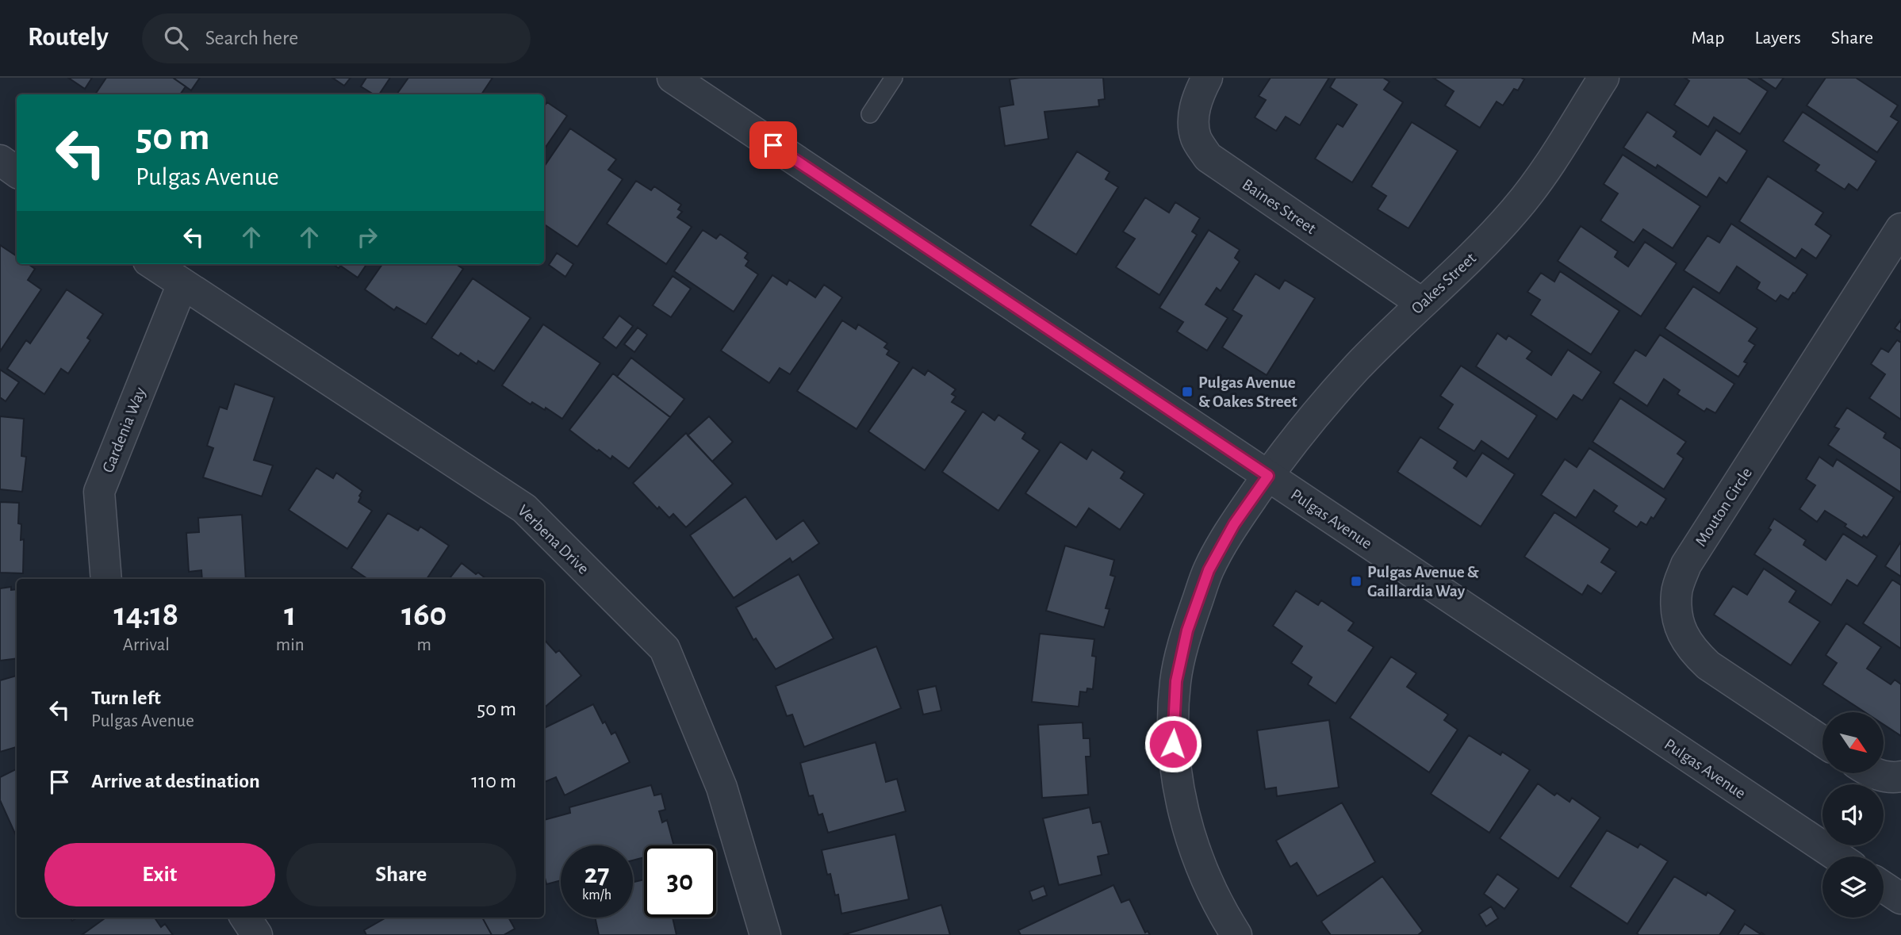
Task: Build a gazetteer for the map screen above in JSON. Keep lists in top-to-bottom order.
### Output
{
  "streets": {
    "street": [
      "Baines Street",
      "Oakes Street",
      "Gardenia Way",
      "Mouton Circle",
      "Pulgas Avenue",
      "Verbena Drive"
    ]
  },
  "crossings": [
    ["Baines Street", "Oakes Street"],
    ["Oakes Street", "Pulgas Avenue"],
    ["Gardenia Way", "Verbena Drive"]
  ],
  "places": {
    "transit": ["Pulgas Avenue & Oakes Street", "Pulgas Avenue & Gaillardia Way"]
  },
  "north": "bottom right",
  "page": {
    "header": "Routely",
    "search": "Search here",
    "nav": ["Map", "Layers", "Share"],
    "turn": ["50 m", "Pulgas Avenue"],
    "eta": [
      "14:18",
      "Arrival",
      "1",
      "min",
      "160",
      "m"
    ],
    "list": [
      {
        "name": "Turn left",
        "note": "Pulgas Avenue",
        "value": "50 m"
      },
      {
        "name": "Arrive at destination",
        "value": "110 m"
      }
    ],
    "buttons": ["Exit", "Share"],
    "speed": "27 km/h",
    "limit": "30"
  }
}
